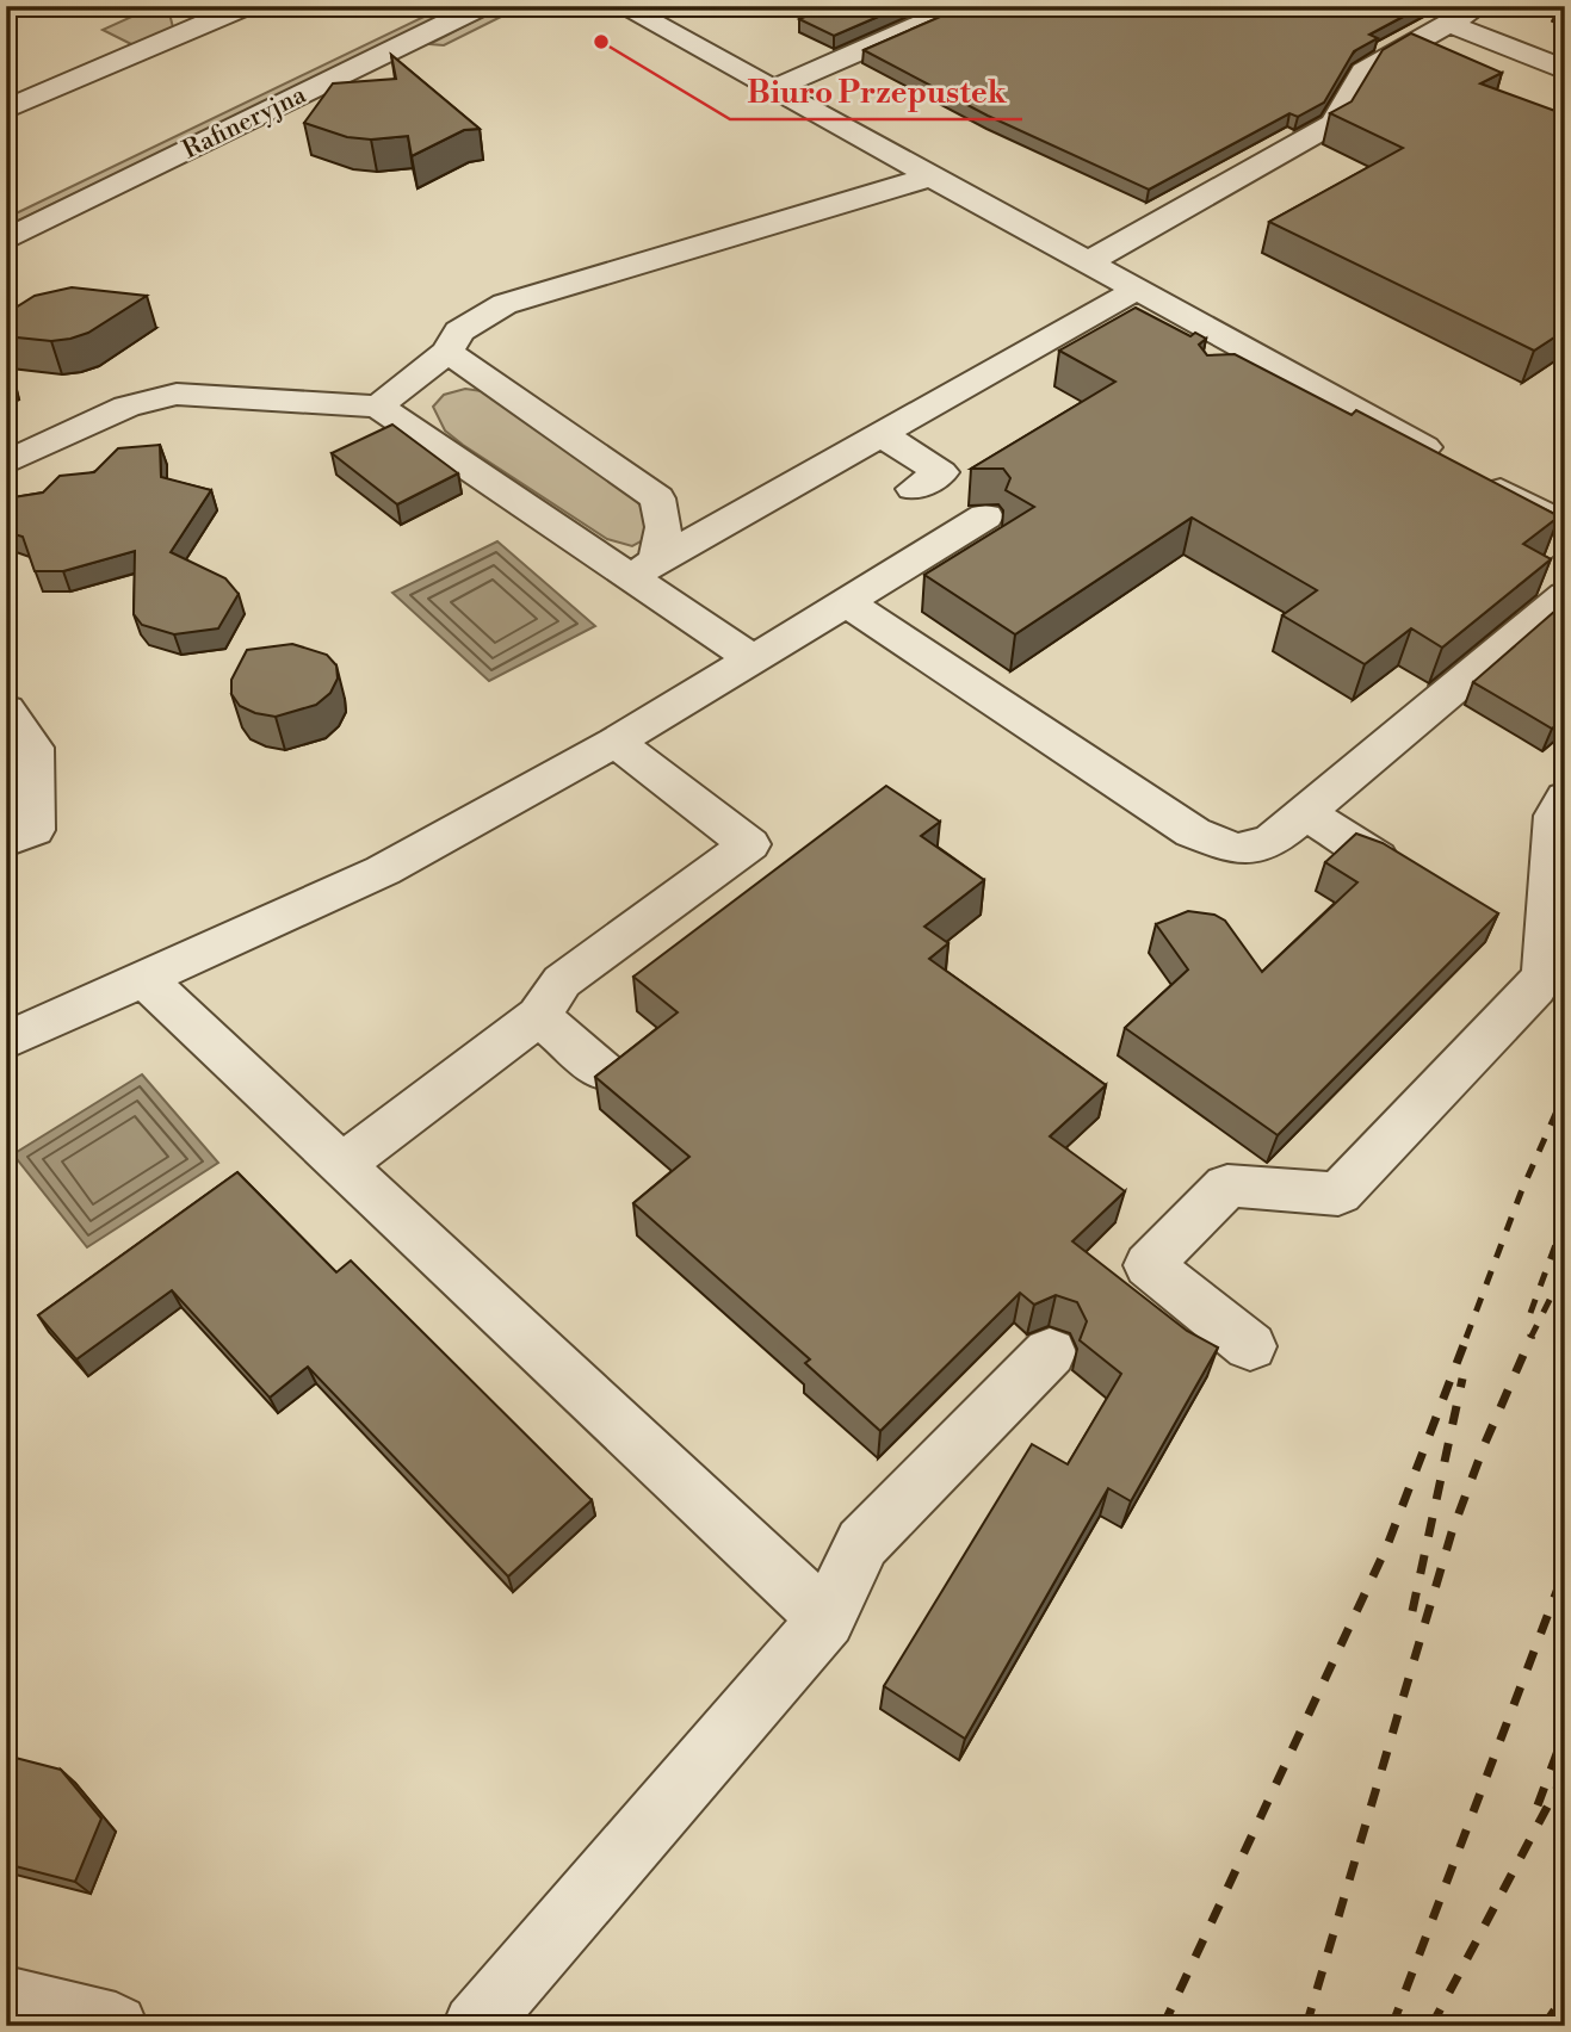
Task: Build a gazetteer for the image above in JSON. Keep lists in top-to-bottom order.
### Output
{
  "streets": {
    "street": ["Rafineryjna"]
  },
  "places": ["Biuro Przepustek"]
}
